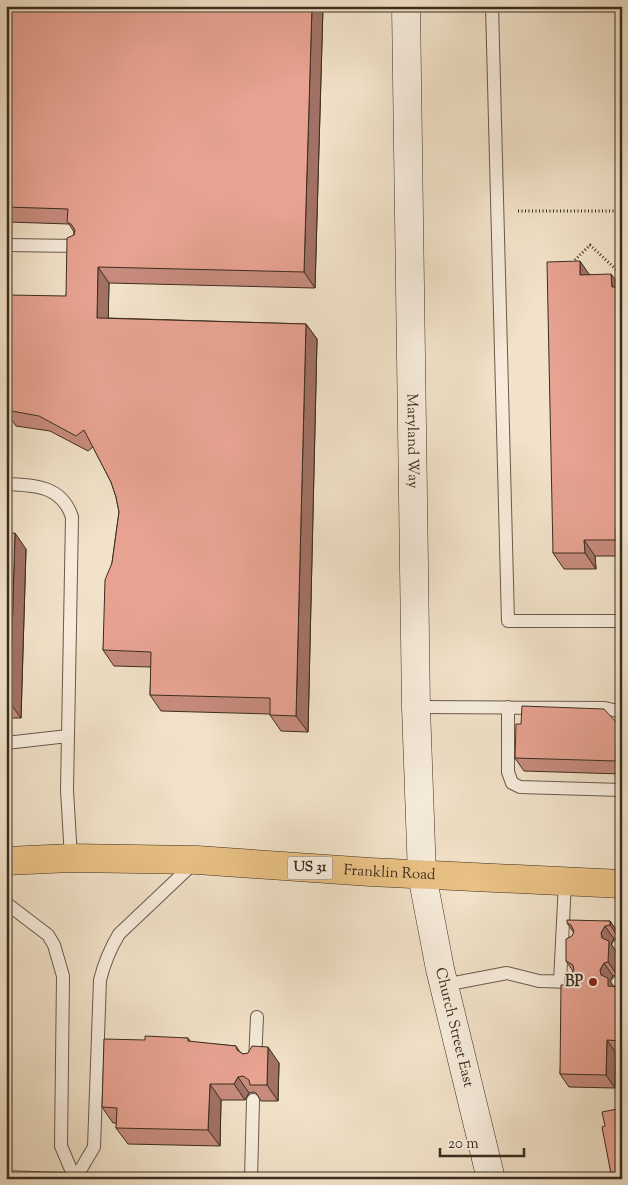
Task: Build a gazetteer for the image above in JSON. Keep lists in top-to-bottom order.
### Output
{
  "streets": {
    "main road": [
      "Maryland Way",
      "US 31",
      "Franklin Road",
      "Church Street East"
    ]
  },
  "crossings": [
    ["Maryland Way", "Franklin Road"],
    ["Maryland Way", "Church Street East"],
    ["Franklin Road", "Church Street East"]
  ],
  "places": ["BP"],
  "scale_bar": "20 m"
}
